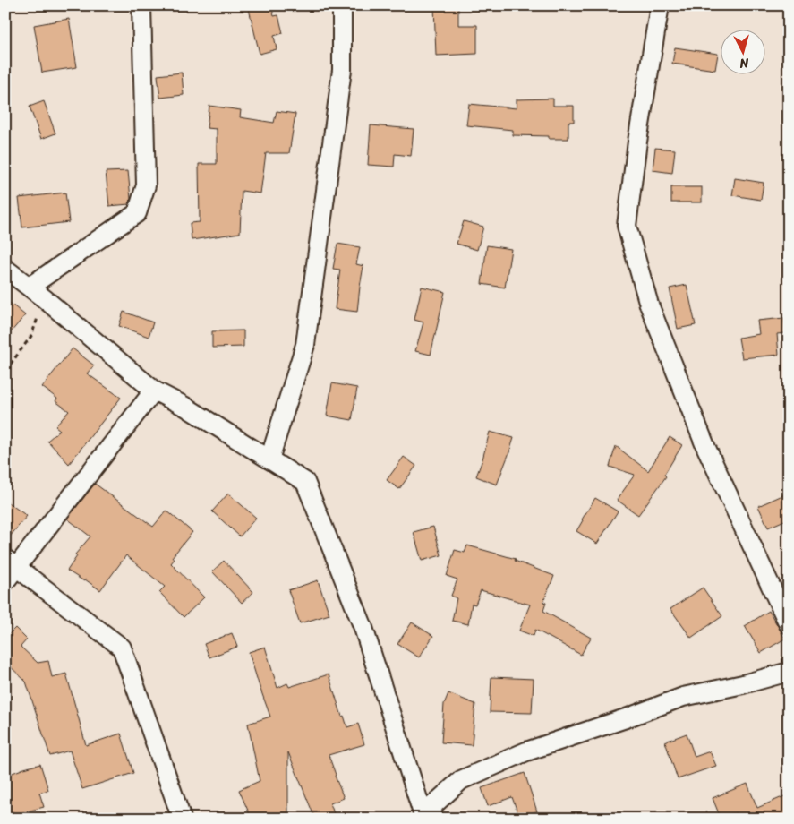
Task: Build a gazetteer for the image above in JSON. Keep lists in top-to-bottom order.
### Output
{
  "north": "bottom"
}
